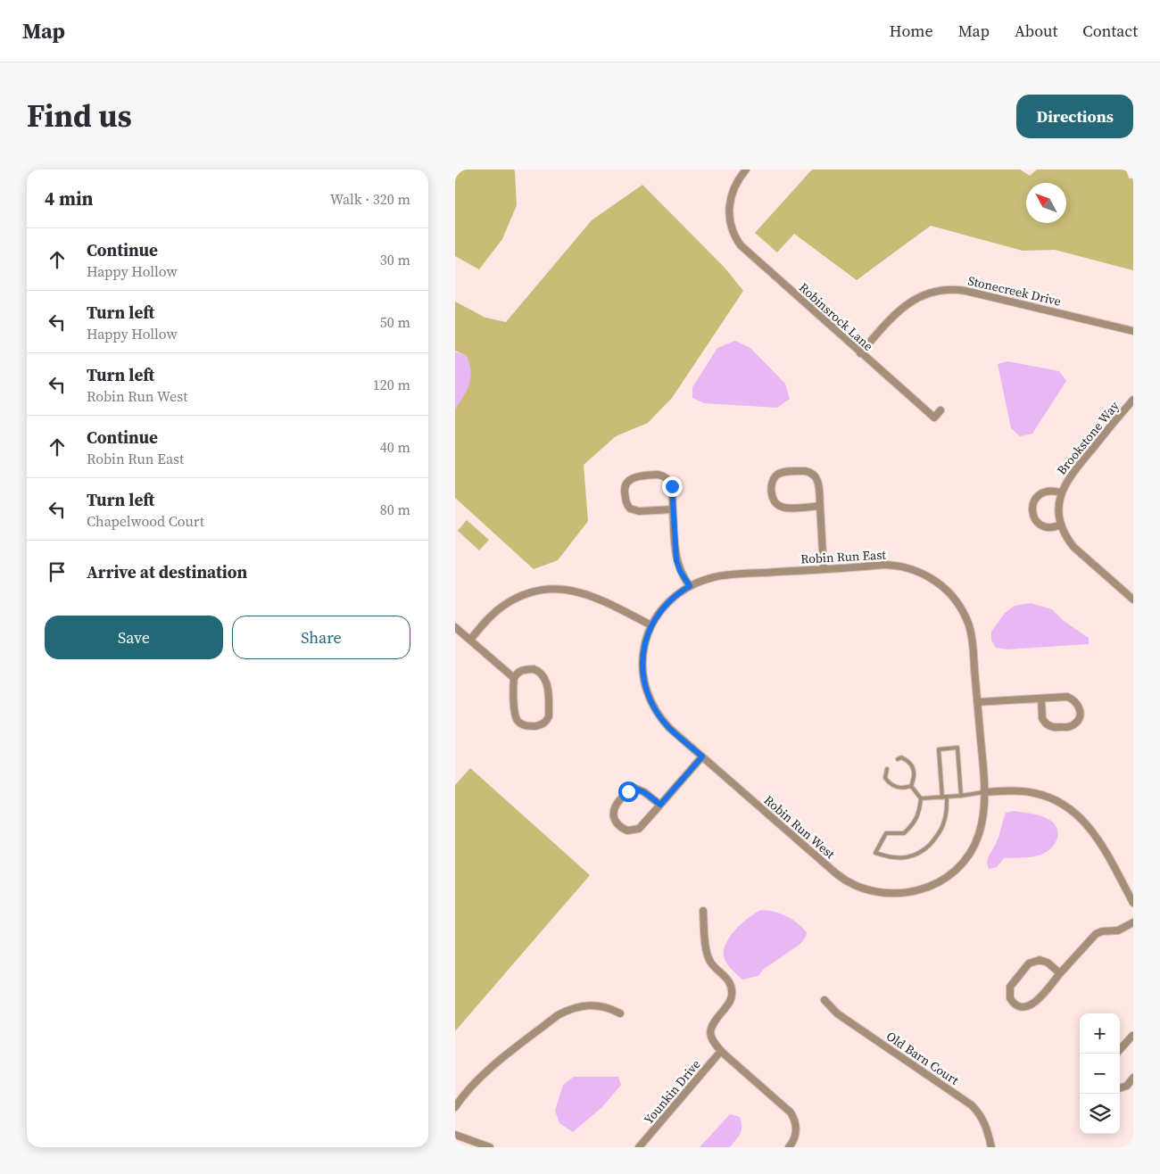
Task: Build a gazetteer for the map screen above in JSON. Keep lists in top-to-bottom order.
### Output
{
  "streets": {
    "street": [
      "Stonecreek Drive",
      "Robinsrock Lane",
      "Brookstone Way",
      "Robin Run East",
      "Robin Run West",
      "Old Barn Court",
      "Younkin Drive"
    ]
  },
  "crossings": [
    ["Stonecreek Drive", "Robinsrock Lane"],
    ["Robin Run East", "Robin Run West"]
  ],
  "north": "top left",
  "page": {
    "header": "Map",
    "nav": [
      "Home",
      "Map",
      "About",
      "Contact"
    ],
    "title": "Find us",
    "buttons": [
      "Directions",
      ["Save", "Share"]
    ],
    "heading": ["4 min", "Walk · 320 m"],
    "list": [
      ["Continue", "Happy Hollow", "30 m"],
      ["Turn left", "Happy Hollow", "50 m"],
      ["Turn left", "Robin Run West", "120 m"],
      ["Continue", "Robin Run East", "40 m"],
      ["Turn left", "Chapelwood Court", "80 m"],
      "Arrive at destination"
    ],
    "map_buttons": ["+", "−"]
  }
}
